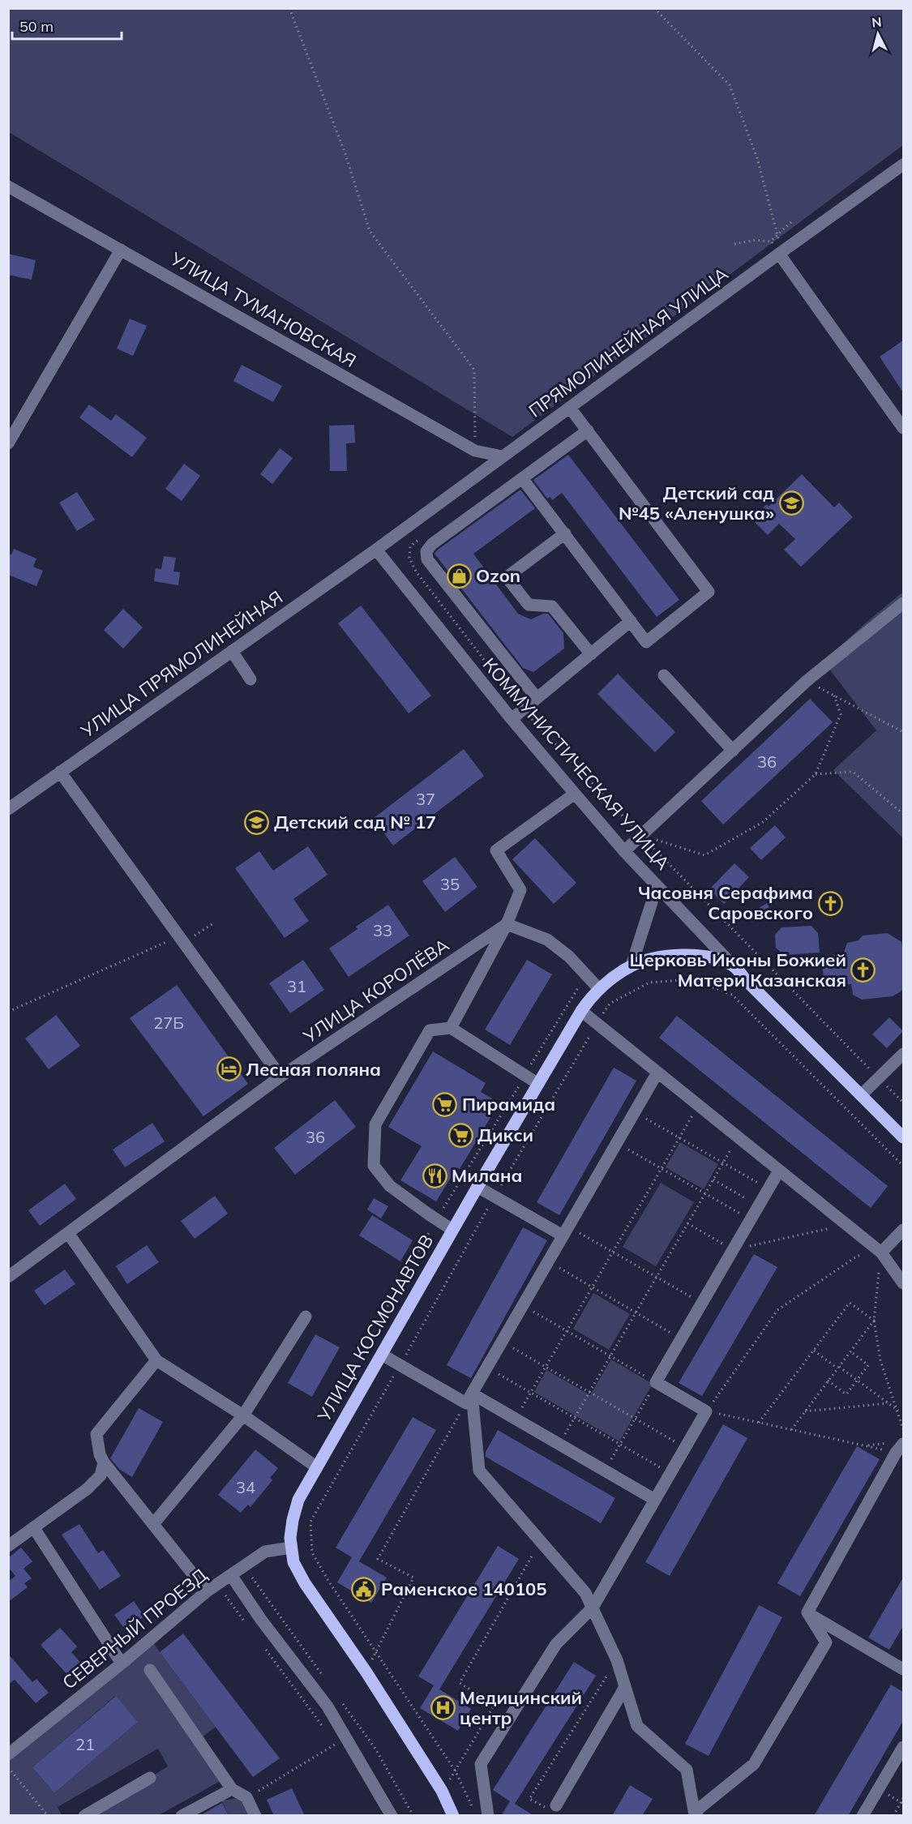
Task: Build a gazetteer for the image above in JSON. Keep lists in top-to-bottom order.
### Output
{
  "streets": {
    "main road": ["КОММУНИСТИЧЕСКАЯ УЛИЦА", "УЛИЦА КОСМОНАВТОВ"],
    "street": [
      "УЛИЦА ТУМАНОВСКАЯ",
      "ПРЯМОЛИНЕЙНАЯ УЛИЦА",
      "УЛИЦА ПРЯМОЛИНЕЙНАЯ",
      "УЛИЦА КОРОЛЁВА",
      "СЕВЕРНЫЙ ПРОЕЗД"
    ]
  },
  "crossings": [
    ["УЛИЦА ТУМАНОВСКАЯ", "ПРЯМОЛИНЕЙНАЯ УЛИЦА"],
    ["ПРЯМОЛИНЕЙНАЯ УЛИЦА", "УЛИЦА ПРЯМОЛИНЕЙНАЯ"],
    ["ПРЯМОЛИНЕЙНАЯ УЛИЦА", "КОММУНИСТИЧЕСКАЯ УЛИЦА"],
    ["УЛИЦА ПРЯМОЛИНЕЙНАЯ", "КОММУНИСТИЧЕСКАЯ УЛИЦА"],
    ["КОММУНИСТИЧЕСКАЯ УЛИЦА", "УЛИЦА КОСМОНАВТОВ"],
    ["УЛИЦА КОСМОНАВТОВ", "СЕВЕРНЫЙ ПРОЕЗД"]
  ],
  "places": {
    "school or university": ["Детский сад №45 «Аленушка»", "Детский сад № 17"],
    "shop": ["Ozon"],
    "church": ["Часовня Серафима Саровского", "Церковь Иконы Божией Матери Казанская"],
    "hotel": ["Лесная поляна"],
    "supermarket": ["Пирамида", "Дикси"],
    "restaurant": ["Милана"],
    "public building": ["Раменское 140105"],
    "hospital": ["Медицинский центр"]
  },
  "house_numbers": [
    "36",
    "37",
    "35",
    "33",
    "31",
    "27Б",
    "36",
    "34",
    "21"
  ],
  "scale_bar": "50 m",
  "north": "top"
}
